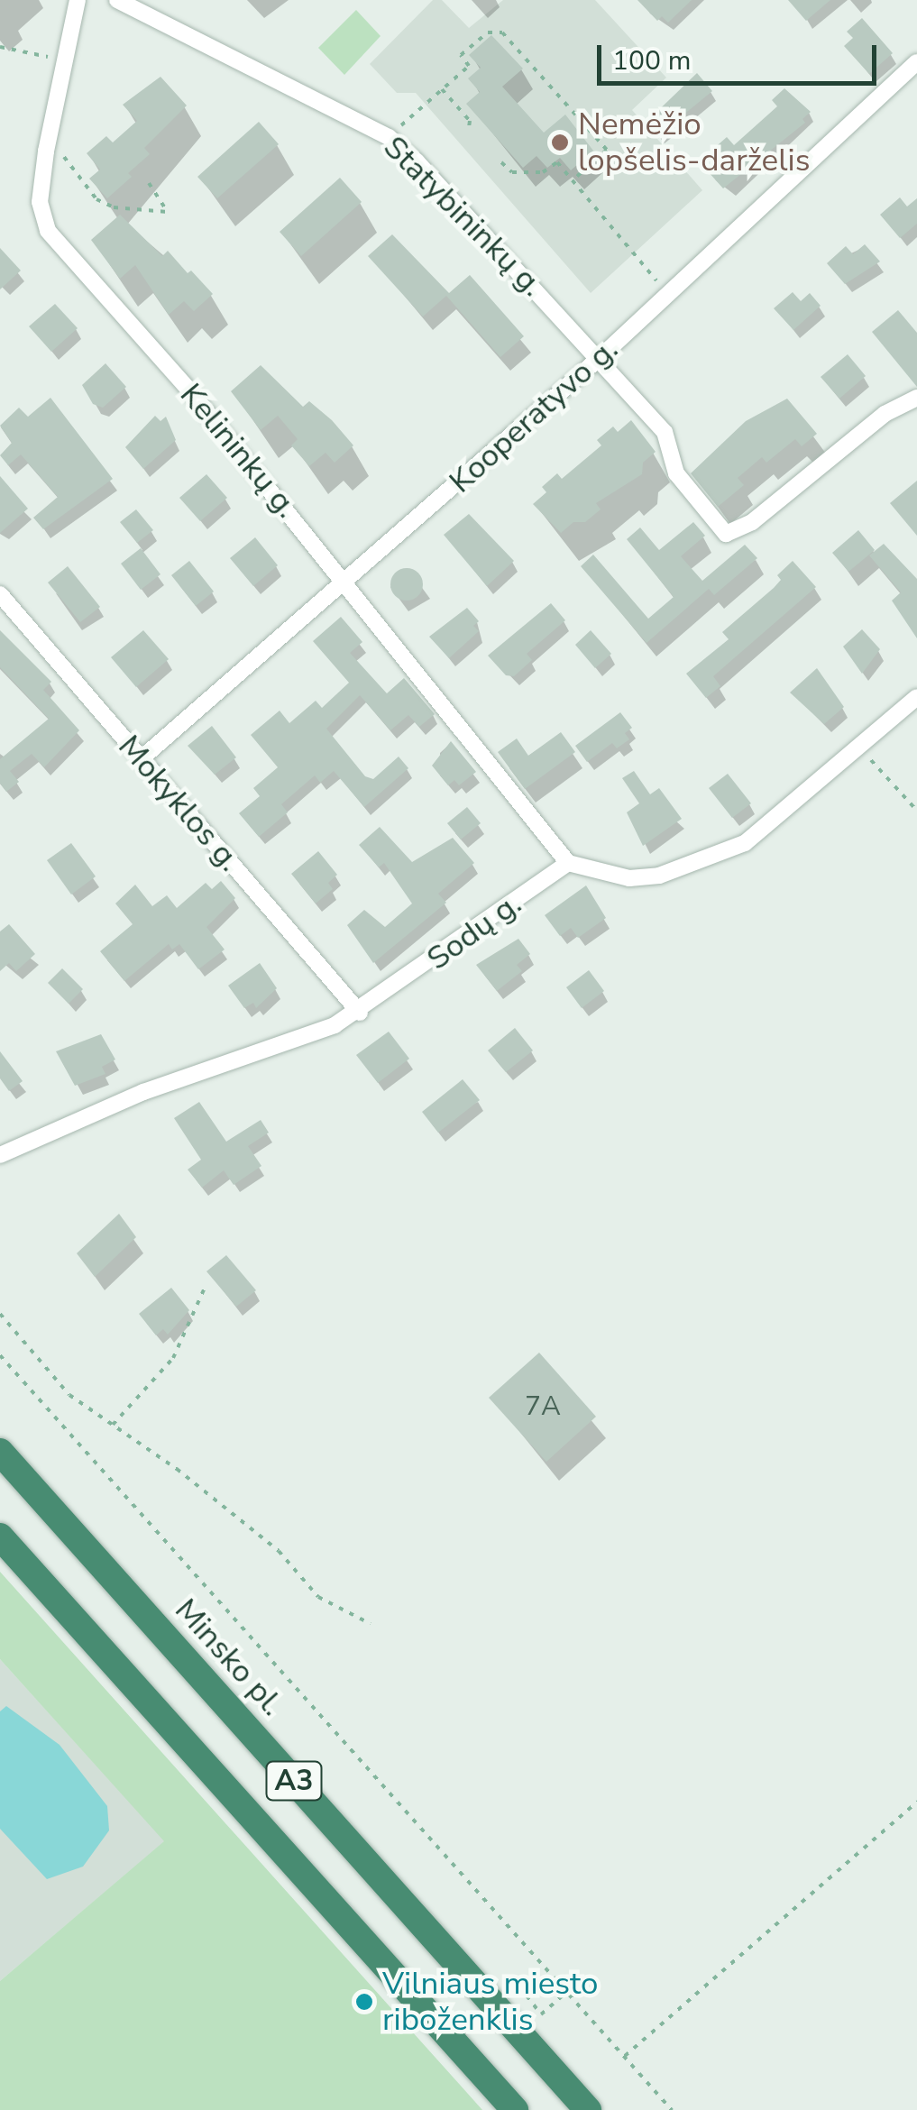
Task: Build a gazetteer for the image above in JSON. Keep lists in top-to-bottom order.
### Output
{
  "streets": {
    "highway": ["Minsko pl.", "A3"],
    "street": [
      "Statybininkų g.",
      "Kooperatyvo g.",
      "Kelininkų g.",
      "Mokyklos g.",
      "Sodų g."
    ]
  },
  "crossings": [
    ["Statybininkų g.", "Kooperatyvo g."],
    ["Kooperatyvo g.", "Kelininkų g."],
    ["Kooperatyvo g.", "Mokyklos g."],
    ["Kelininkų g.", "Sodų g."],
    ["Mokyklos g.", "Sodų g."]
  ],
  "places": ["Nemėžio lopšelis-darželis", "Vilniaus miesto riboženklis"],
  "house_numbers": ["7A"],
  "scale_bar": "100 m"
}
